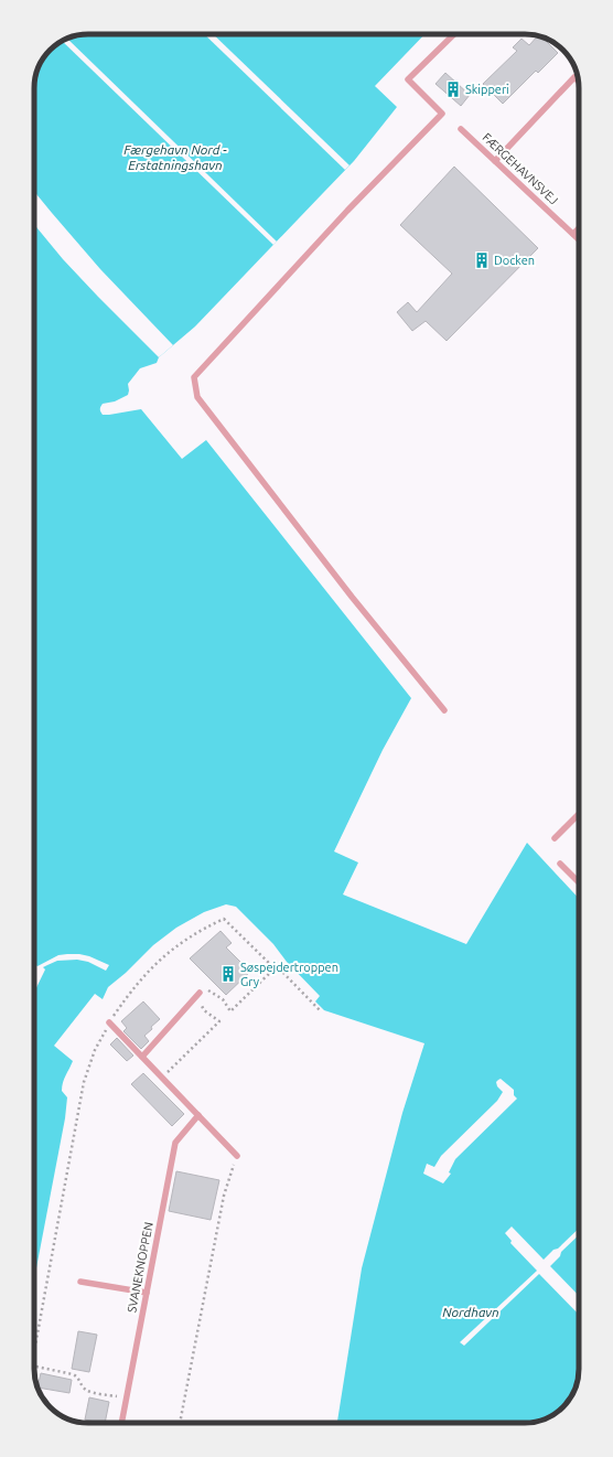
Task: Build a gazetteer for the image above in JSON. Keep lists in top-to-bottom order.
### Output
{
  "streets": {
    "lane": ["FÆRGEHAVNSVEJ", "SVANEKNOPPEN"]
  },
  "water": ["Færgehavn Nord - Erstatningshavn", "Nordhavn"],
  "places": {
    "building": ["Skipperi", "Docken", "Søspejdertroppen Gry"]
  }
}
